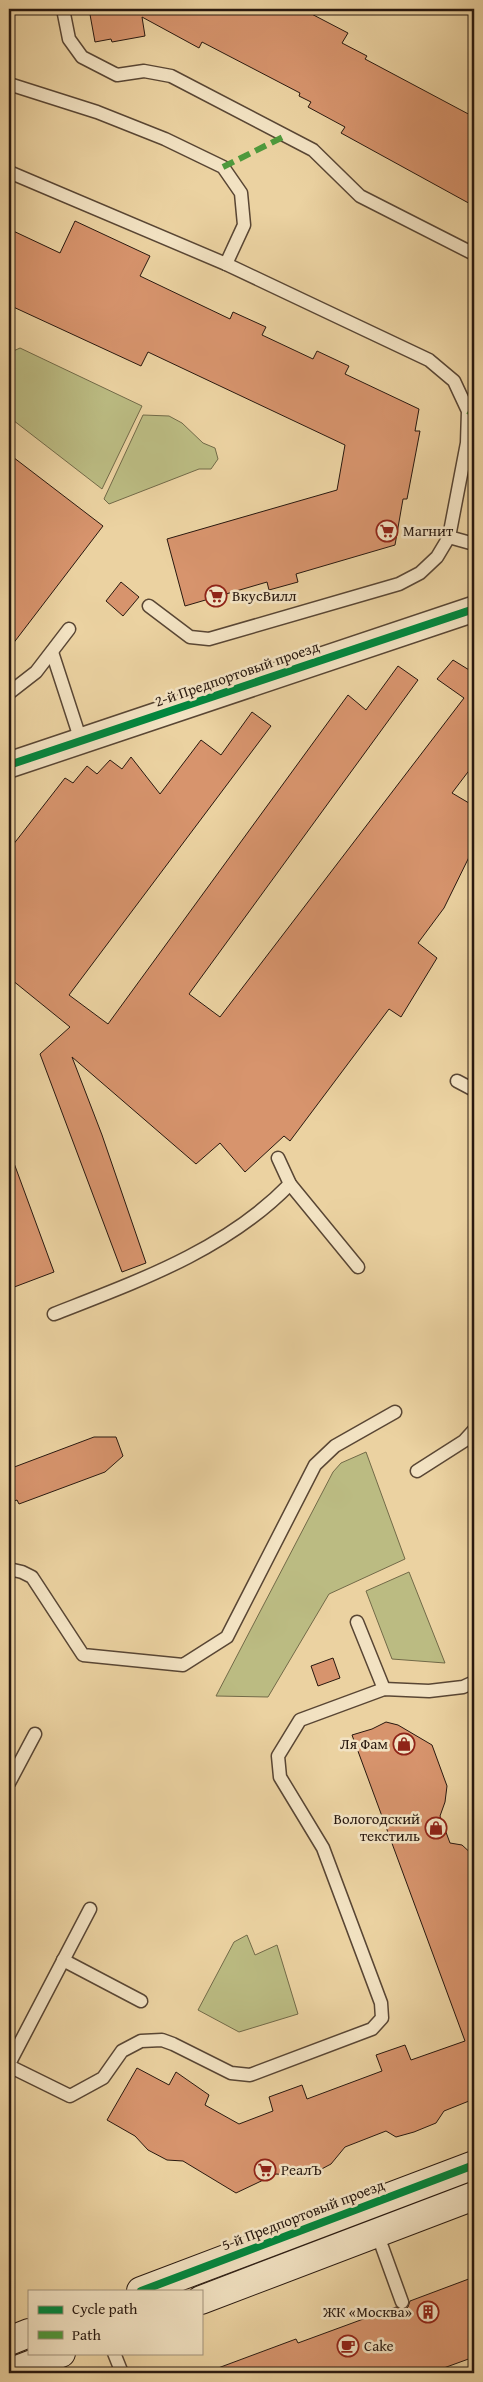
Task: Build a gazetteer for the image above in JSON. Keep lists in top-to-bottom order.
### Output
{
  "streets": {
    "street": ["2-й Предпортовый проезд", "5-й Предпортовый проезд"]
  },
  "places": {
    "supermarket": ["Магнит", "ВкусВилл", "РеалЪ"],
    "shop": ["Ля Фам", "Вологодский текстиль"],
    "building": ["ЖК «Москва»"],
    "cafe": ["Cake"]
  },
  "legend": ["Cycle path", "Path"]
}
